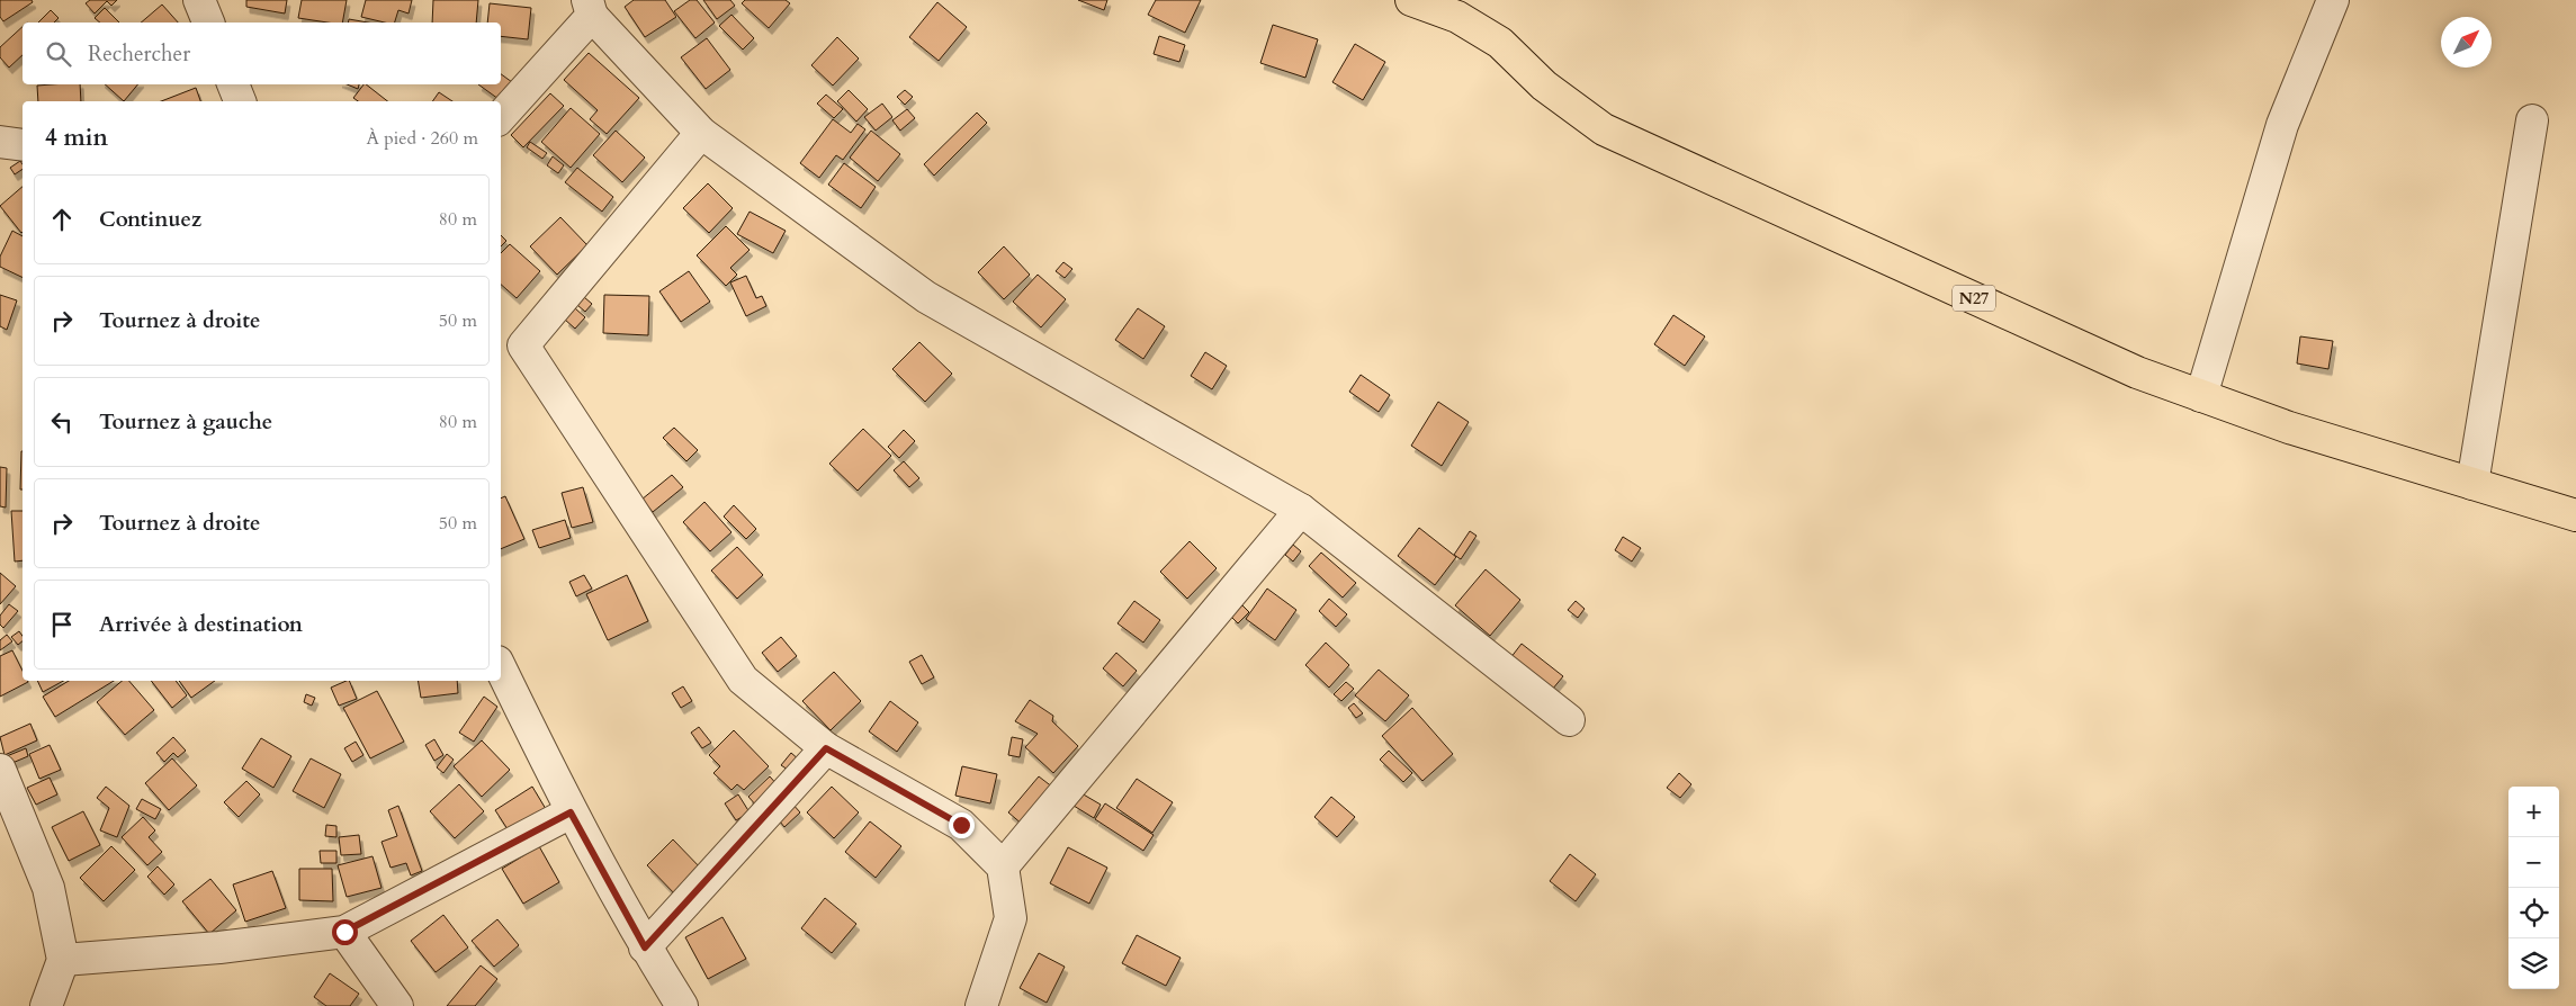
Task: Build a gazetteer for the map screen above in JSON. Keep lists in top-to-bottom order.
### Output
{
  "streets": {
    "main road": ["N27"]
  },
  "north": "top right",
  "page": {
    "search": "Rechercher",
    "heading": ["4 min", "À pied · 260 m"],
    "list": [
      ["Continuez", "80 m"],
      ["Tournez à droite", "50 m"],
      ["Tournez à gauche", "80 m"],
      ["Tournez à droite", "50 m"],
      "Arrivée à destination"
    ],
    "map_buttons": ["+", "−"]
  }
}
